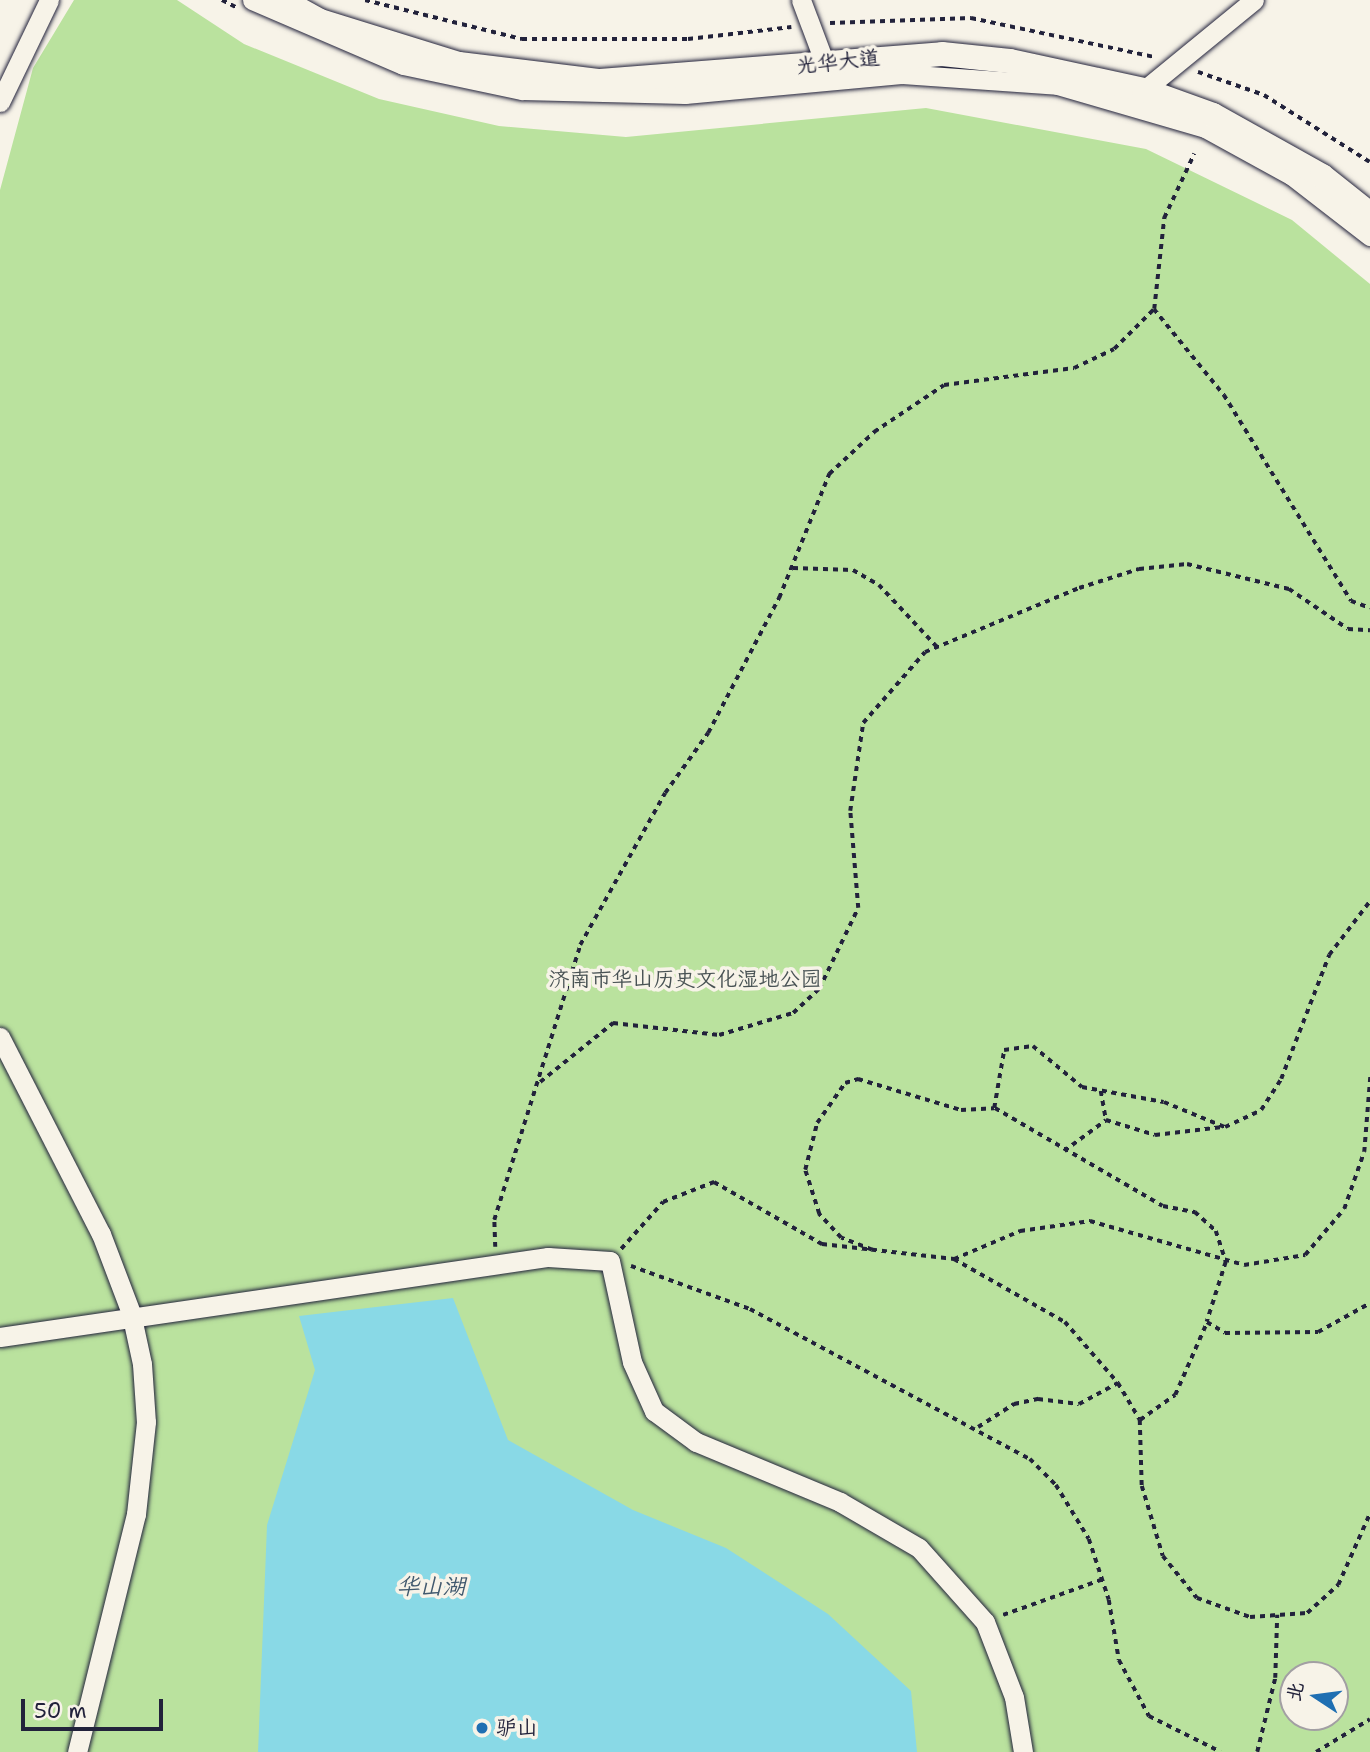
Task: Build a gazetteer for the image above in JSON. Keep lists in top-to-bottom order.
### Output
{
  "streets": {
    "main road": ["光华大道"]
  },
  "water": ["华山湖"],
  "parks": ["济南市华山历史文化湿地公园"],
  "places": ["驴山"],
  "scale_bar": "50 m",
  "north": "left"
}
